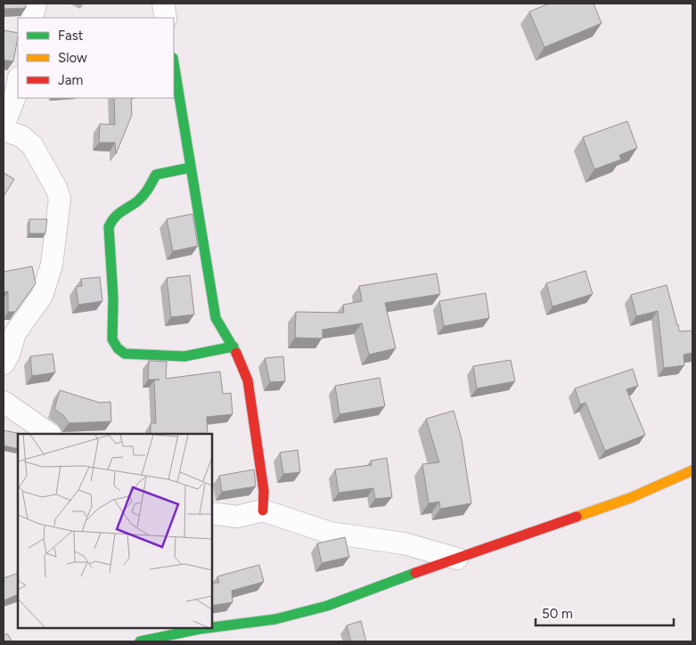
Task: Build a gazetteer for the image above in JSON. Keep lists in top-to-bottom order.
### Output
{
  "legend": ["Fast", "Slow", "Jam"],
  "scale_bar": "50 m"
}
